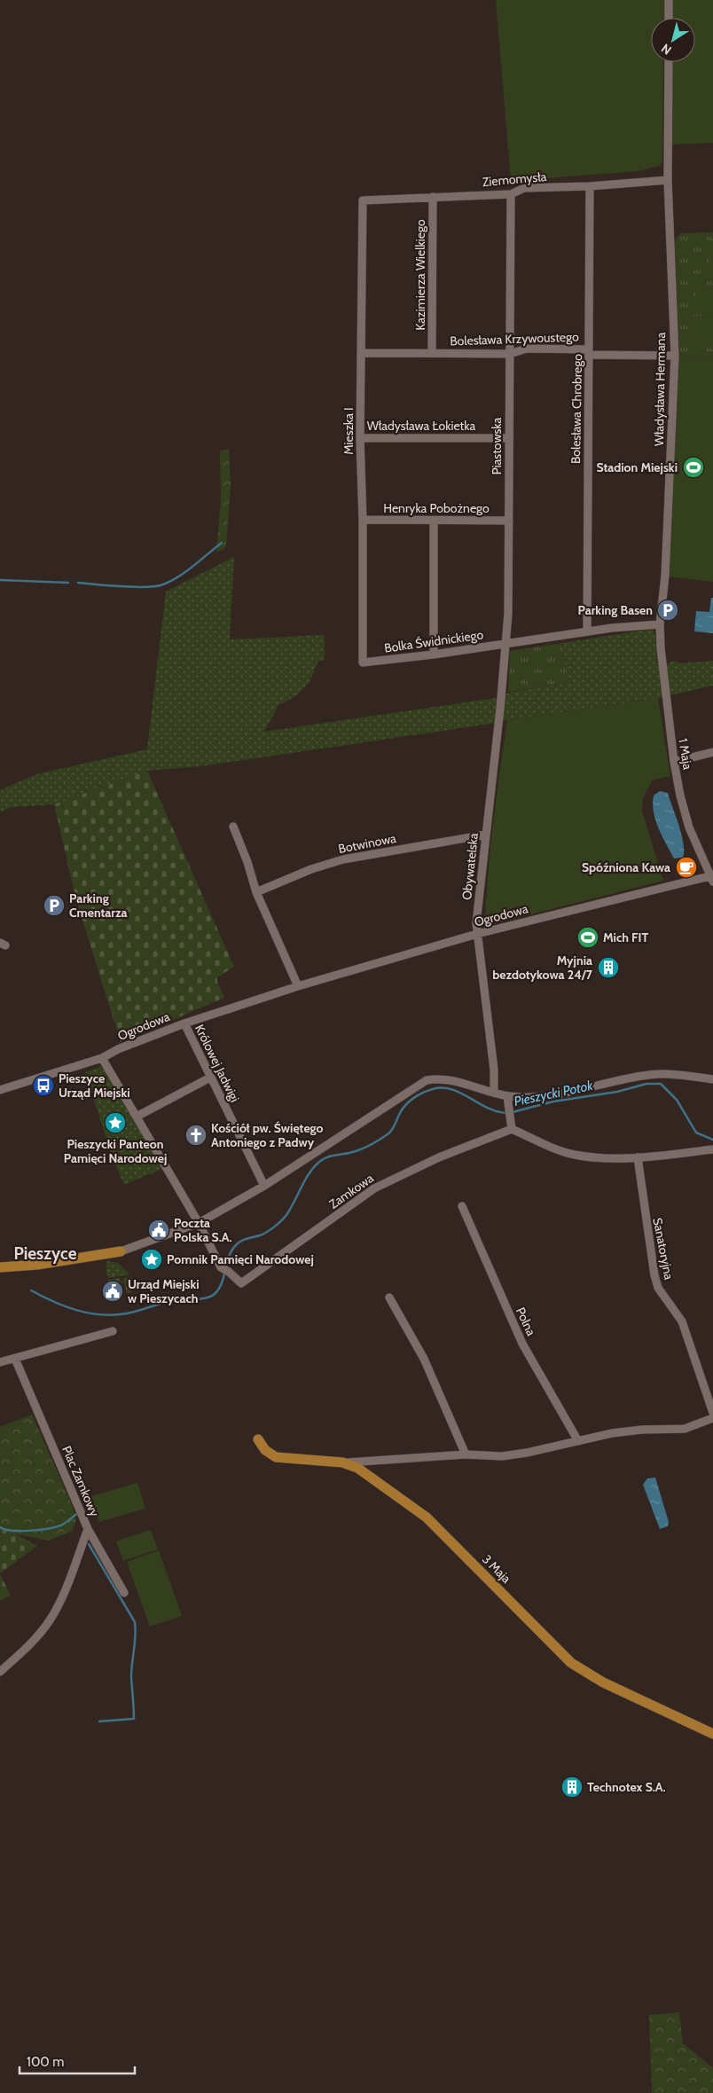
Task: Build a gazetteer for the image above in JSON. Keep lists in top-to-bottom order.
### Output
{
  "streets": {
    "main road": ["3 Maja"],
    "street": [
      "Ziemomysła",
      "Kazimierza Wielkiego",
      "Bolesława Krzywoustego",
      "Władysława Hermana",
      "Bolesława Chrobrego",
      "Władysława Łokietka",
      "Mieszka I",
      "Piastowska",
      "Henryka Pobożnego",
      "Bolka Świdnickiego",
      "1 Maja",
      "Botwinowa",
      "Obywatelska",
      "Ogrodowa",
      "Królowej Jadwigi",
      "Zamkowa",
      "Sanatoryjna",
      "Polna",
      "Plac Zamkowy"
    ]
  },
  "crossings": [
    ["Ziemomysła", "Kazimierza Wielkiego"],
    ["Ziemomysła", "Władysława Hermana"],
    ["Ziemomysła", "Bolesława Chrobrego"],
    ["Ziemomysła", "Mieszka I"],
    ["Ziemomysła", "Piastowska"],
    ["Kazimierza Wielkiego", "Bolesława Krzywoustego"],
    ["Bolesława Krzywoustego", "Władysława Hermana"],
    ["Bolesława Krzywoustego", "Bolesława Chrobrego"],
    ["Bolesława Krzywoustego", "Mieszka I"],
    ["Bolesława Krzywoustego", "Piastowska"],
    ["Władysława Hermana", "Bolka Świdnickiego"],
    ["Władysława Hermana", "1 Maja"],
    ["Bolesława Chrobrego", "Bolka Świdnickiego"],
    ["Władysława Łokietka", "Mieszka I"],
    ["Władysława Łokietka", "Piastowska"],
    ["Mieszka I", "Henryka Pobożnego"],
    ["Mieszka I", "Bolka Świdnickiego"],
    ["Piastowska", "Henryka Pobożnego"],
    ["Piastowska", "Bolka Świdnickiego"],
    ["Piastowska", "Obywatelska"],
    ["Bolka Świdnickiego", "1 Maja"],
    ["1 Maja", "Ogrodowa"],
    ["Botwinowa", "Obywatelska"],
    ["Obywatelska", "Ogrodowa"],
    ["Ogrodowa", "Królowej Jadwigi"]
  ],
  "districts": ["Pieszyce"],
  "water": ["Pieszycki Potok"],
  "places": {
    "sports": ["Stadion Miejski", "Mich FIT"],
    "parking": ["Parking Basen", "Parking Cmentarza"],
    "cafe": ["Spóźniona Kawa"],
    "building": ["Myjnia bezdotykowa 24/7", "Technotex S.A."],
    "bus stop": ["Pieszyce Urząd Miejski"],
    "place": ["Pieszycki Panteon Pamięci Narodowej", "Pomnik Pamięci Narodowej"],
    "church": ["Kościół pw. Świętego Antoniego z Padwy"],
    "public building": ["Poczta Polska S.A.", "Urząd Miejski w Pieszycach"]
  },
  "scale_bar": "100 m",
  "north": "bottom left"
}
